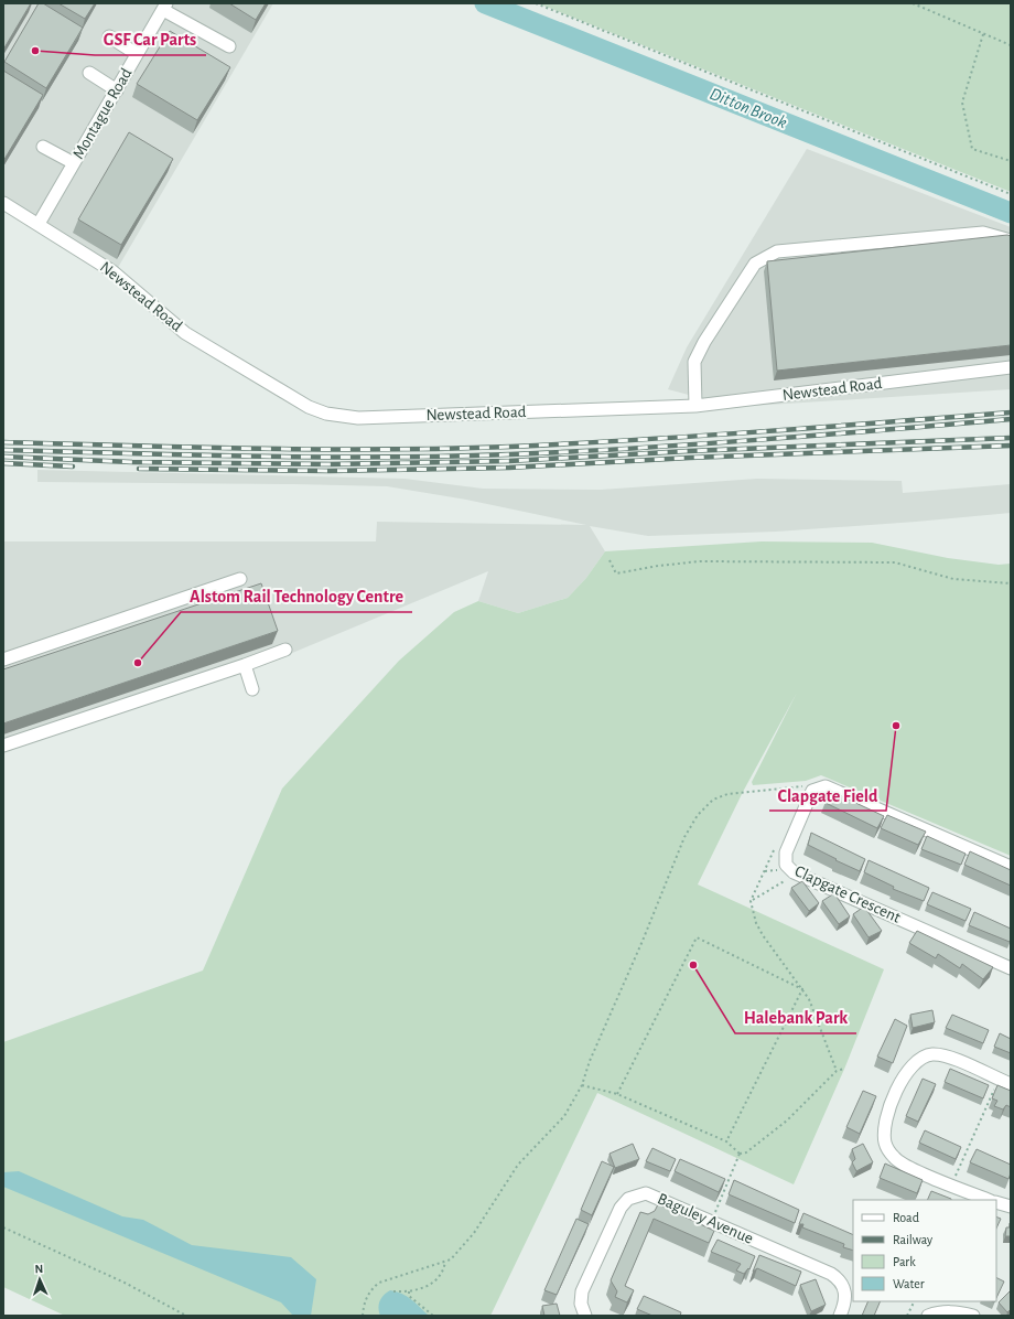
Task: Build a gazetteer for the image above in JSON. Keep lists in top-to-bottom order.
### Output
{
  "streets": {
    "street": [
      "Montague Road",
      "Newstead Road",
      "Clapgate Crescent",
      "Baguley Avenue"
    ]
  },
  "crossings": [
    ["Montague Road", "Newstead Road"]
  ],
  "water": ["Ditton Brook"],
  "places": [
    "GSF Car Parts",
    "Alstom Rail Technology Centre",
    "Clapgate Field",
    "Halebank Park"
  ],
  "legend": [
    "Road",
    "Railway",
    "Park",
    "Water"
  ],
  "north": "top"
}
